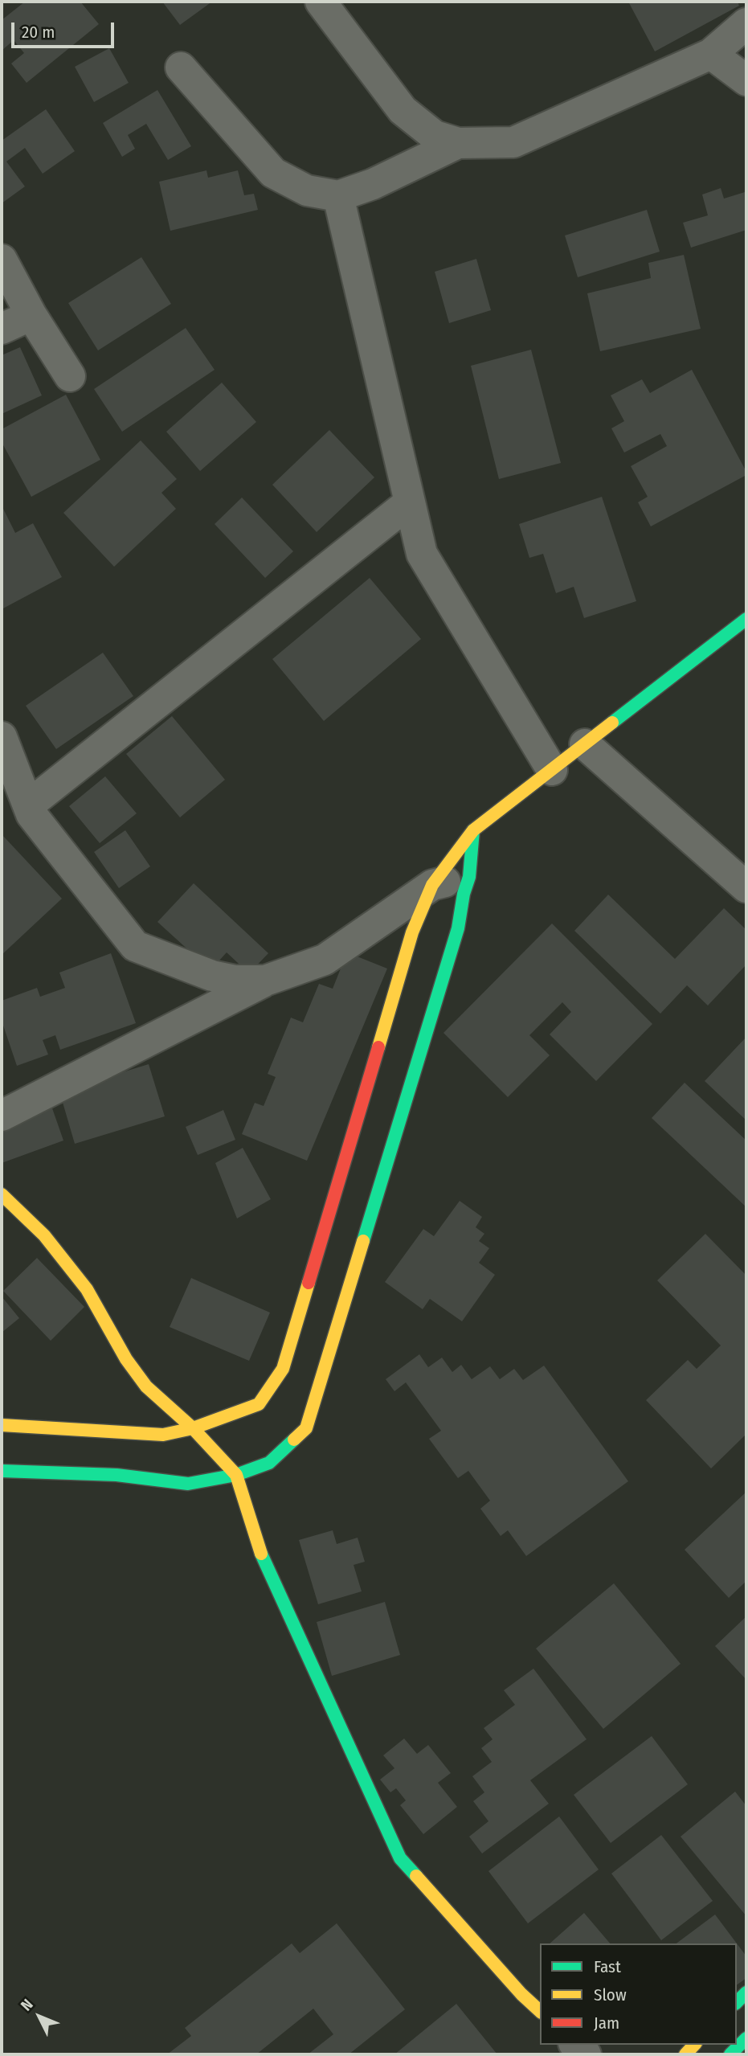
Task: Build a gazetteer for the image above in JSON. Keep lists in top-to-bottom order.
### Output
{
  "legend": ["Fast", "Slow", "Jam"],
  "scale_bar": "20 m",
  "north": "top left"
}
